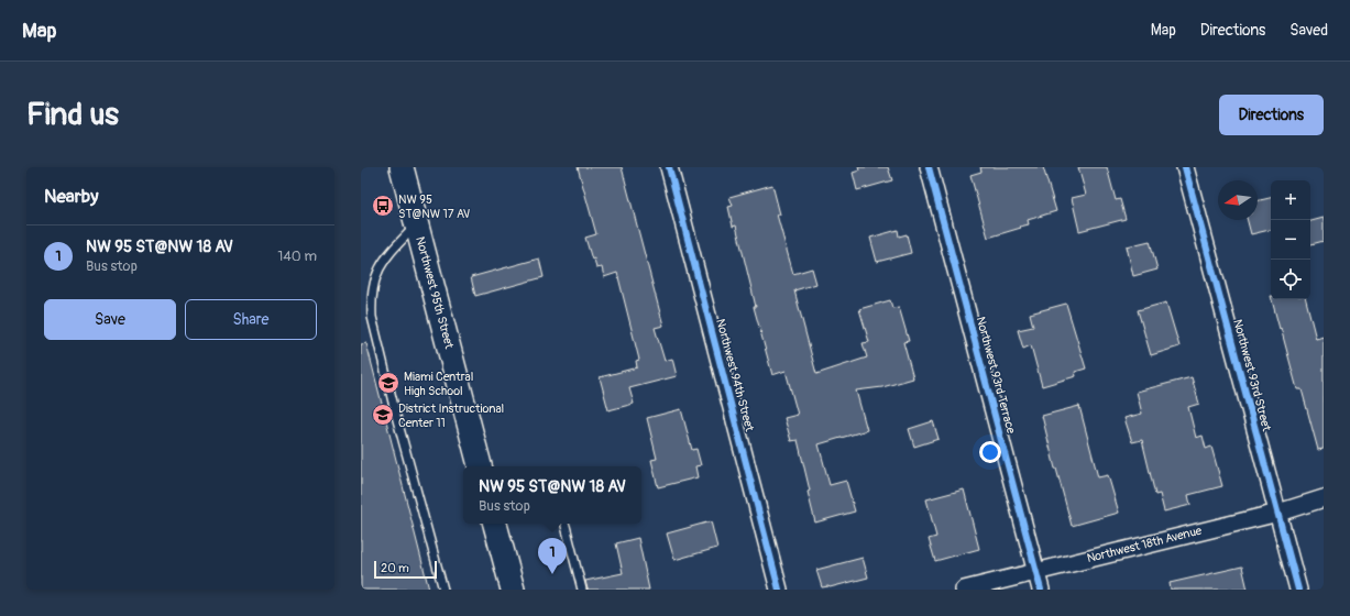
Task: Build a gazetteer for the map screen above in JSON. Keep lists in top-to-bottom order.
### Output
{
  "streets": {
    "main road": ["Northwest 95th Street"],
    "street": [
      "Northwest 94th Street",
      "Northwest 93rd Terrace",
      "Northwest 93rd Street",
      "Northwest 18th Avenue"
    ]
  },
  "crossings": [
    ["Northwest 93rd Terrace", "Northwest 18th Avenue"],
    ["Northwest 93rd Street", "Northwest 18th Avenue"]
  ],
  "places": {
    "bus stop": ["NW 95 ST@NW 17 AV"],
    "school or university": ["Miami Central High School", "District Instructional Center 11"]
  },
  "scale_bar": "20 m",
  "north": "left",
  "page": {
    "header": "Map",
    "nav": ["Map", "Directions", "Saved"],
    "buttons": [
      "Directions",
      ["Save", "Share"]
    ],
    "title": "Find us",
    "heading": "Nearby",
    "map_buttons": ["+", "−"],
    "list": [
      {
        "mark": "1",
        "name": "NW 95 ST@NW 18 AV",
        "note": "Bus stop",
        "value": "140 m"
      }
    ],
    "popup": ["NW 95 ST@NW 18 AV", "Bus stop"],
    "pins": "1",
    "scale": "20 m"
  }
}
